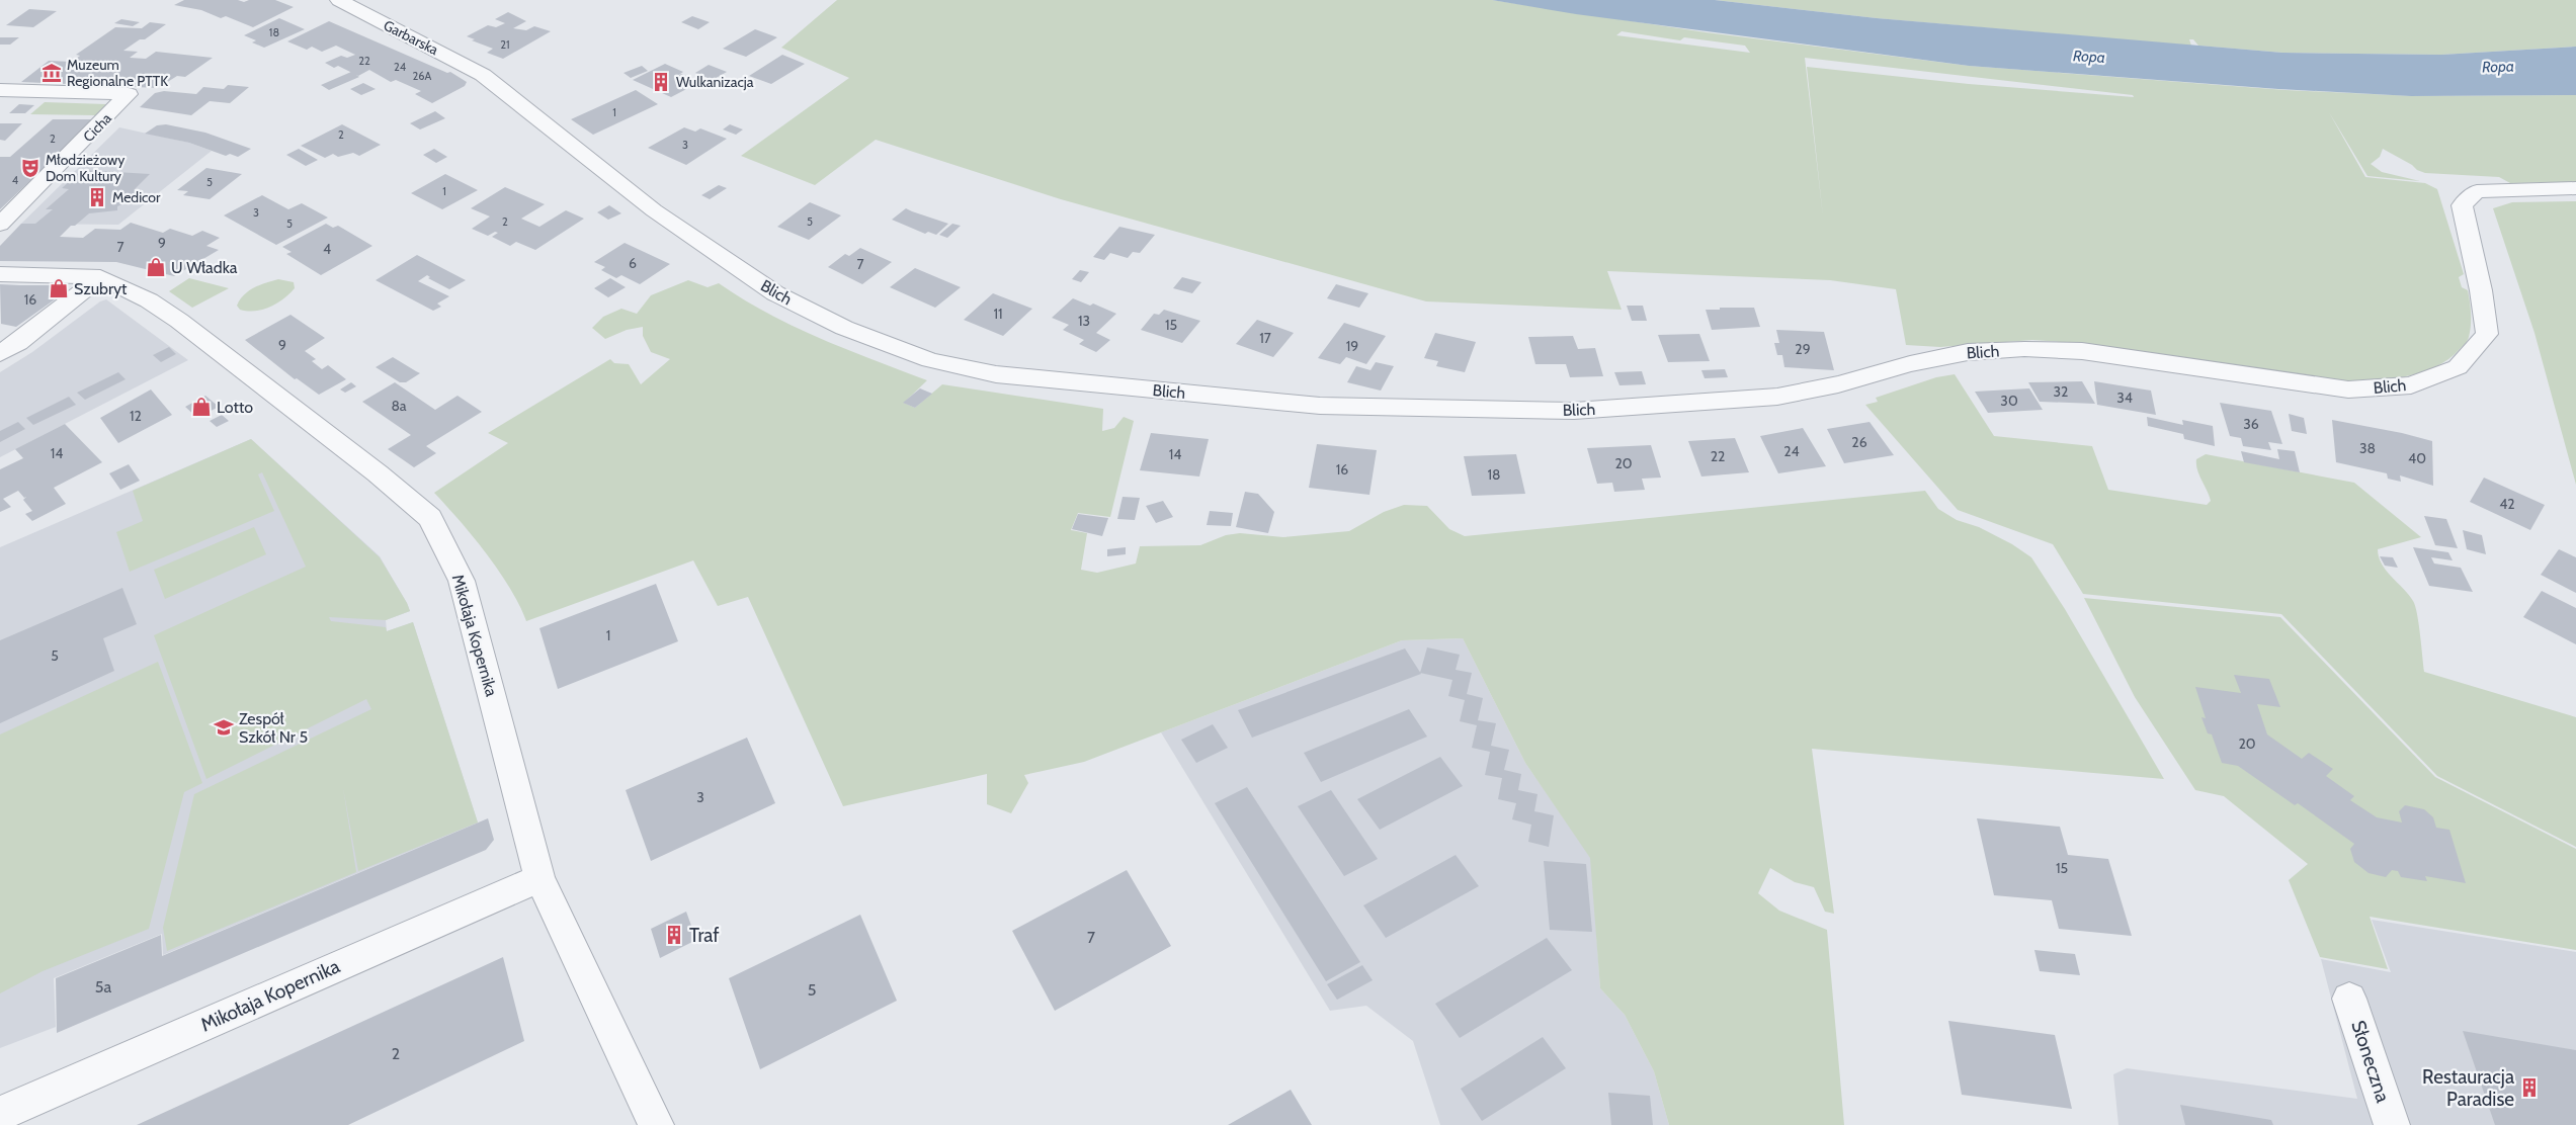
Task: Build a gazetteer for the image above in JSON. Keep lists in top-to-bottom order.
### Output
{
  "streets": {
    "street": [
      "Garbarska",
      "Cicha",
      "Blich",
      "Mikołaja Kopernika",
      "Słoneczna"
    ]
  },
  "crossings": [
    ["Garbarska", "Blich"]
  ],
  "water": ["Ropa"],
  "places": {
    "museum": ["Muzeum Regionalne PTTK"],
    "building": [
      "Wulkanizacja",
      "Medicor",
      "Traf",
      "Restauracja Paradise"
    ],
    "theatre": ["Młodzieżowy Dom Kultury"],
    "shop": ["U Władka", "Szubryt", "Lotto"],
    "school or university": ["Zespół Szkół Nr 5"]
  },
  "house_numbers": [
    "18",
    "21",
    "22",
    "24",
    "26A",
    "1",
    "2",
    "2",
    "3",
    "4",
    "5",
    "1",
    "3",
    "2",
    "5",
    "5",
    "9",
    "7",
    "4",
    "6",
    "7",
    "16",
    "11",
    "13",
    "15",
    "17",
    "9",
    "19",
    "29",
    "32",
    "34",
    "30",
    "8a",
    "12",
    "36",
    "26",
    "38",
    "24",
    "14",
    "14",
    "22",
    "40",
    "20",
    "16",
    "18",
    "42",
    "1",
    "5",
    "20",
    "3",
    "15",
    "7",
    "5a",
    "5",
    "2"
  ]
}
